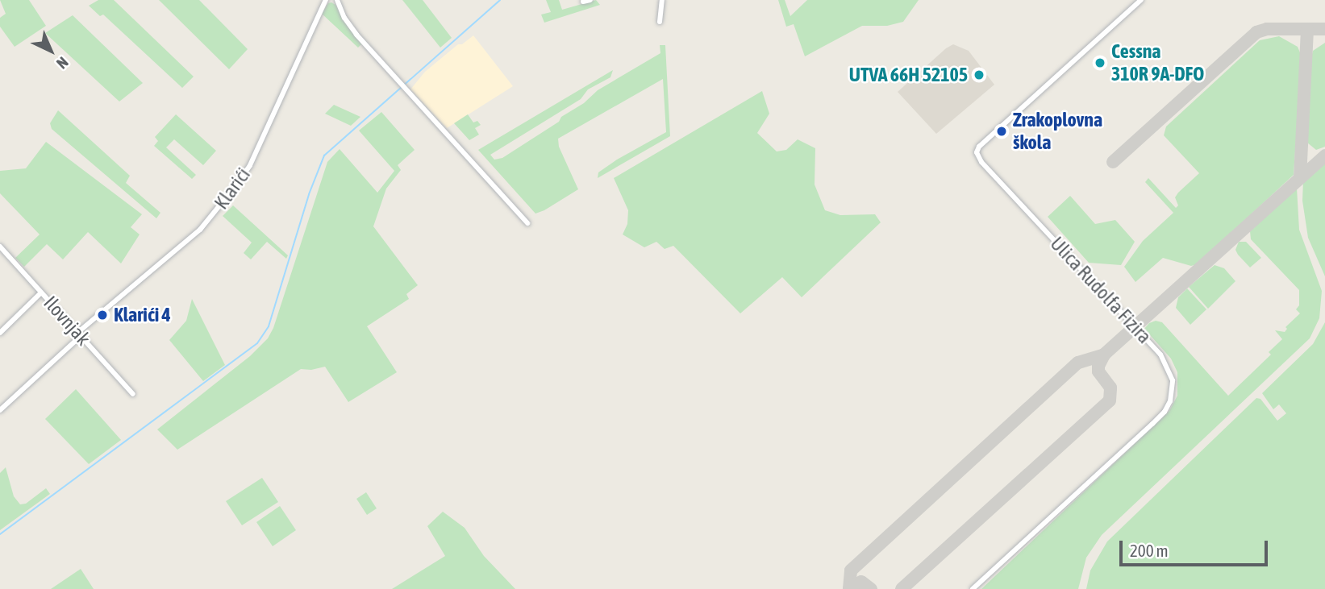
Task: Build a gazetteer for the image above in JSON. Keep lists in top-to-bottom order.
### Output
{
  "streets": {
    "street": ["Klarići", "Ulica Rudolfa Fizira", "Ilovnjak"]
  },
  "crossings": [
    ["Klarići", "Ilovnjak"]
  ],
  "places": [
    "Cessna 310R 9A-DFO",
    "UTVA 66H 52105",
    "Zrakoplovna škola",
    "Klarići 4"
  ],
  "scale_bar": "200 m",
  "north": "bottom right"
}
